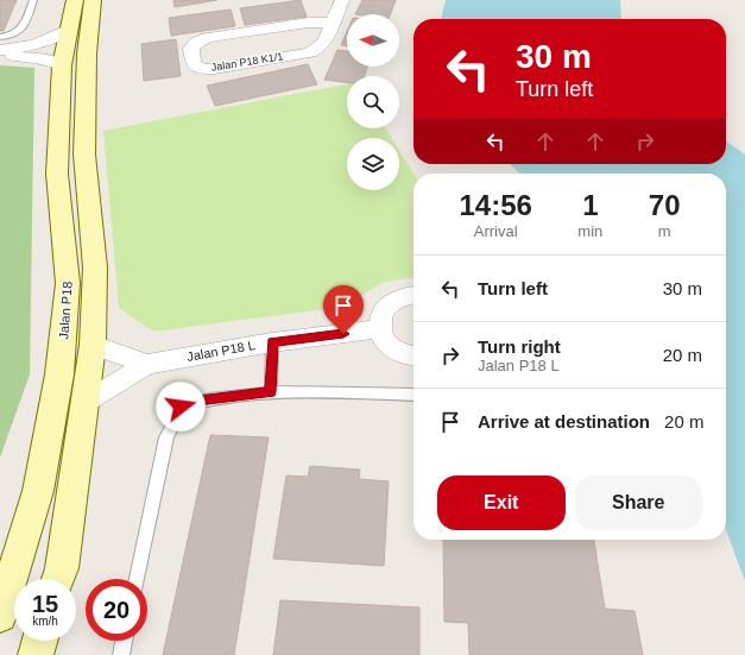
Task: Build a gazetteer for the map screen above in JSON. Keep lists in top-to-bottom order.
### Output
{
  "streets": {
    "street": ["Jalan P18 K1/1", "Jalan P18", "Jalan P18 L"]
  },
  "crossings": [
    ["Jalan P18", "Jalan P18 L"]
  ],
  "north": "left",
  "page": {
    "turn": ["30 m", "Turn left"],
    "eta": [
      "14:56",
      "Arrival",
      "1",
      "min",
      "70",
      "m"
    ],
    "list": [
      {
        "name": "Turn left",
        "value": "30 m"
      },
      {
        "name": "Turn right",
        "note": "Jalan P18 L",
        "value": "20 m"
      },
      {
        "name": "Arrive at destination",
        "value": "20 m"
      }
    ],
    "buttons": ["Exit", "Share"],
    "speed": "15 km/h",
    "limit": "20"
  }
}
